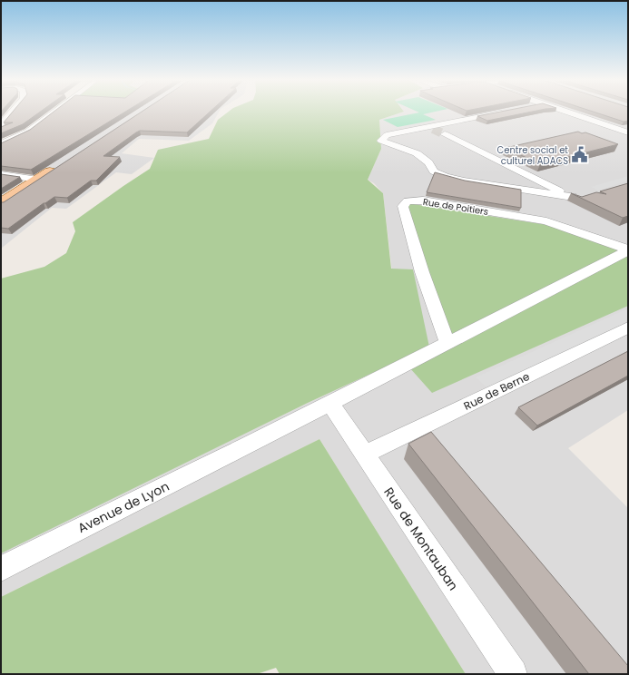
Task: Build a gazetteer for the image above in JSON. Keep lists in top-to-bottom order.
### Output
{
  "streets": {
    "street": [
      "Rue de Poitiers",
      "Rue de Berne",
      "Avenue de Lyon",
      "Rue de Montauban"
    ]
  },
  "crossings": [
    ["Rue de Poitiers", "Avenue de Lyon"],
    ["Rue de Berne", "Rue de Montauban"],
    ["Avenue de Lyon", "Rue de Montauban"]
  ],
  "places": {
    "public building": ["Centre social et culturel ADACS"]
  }
}
